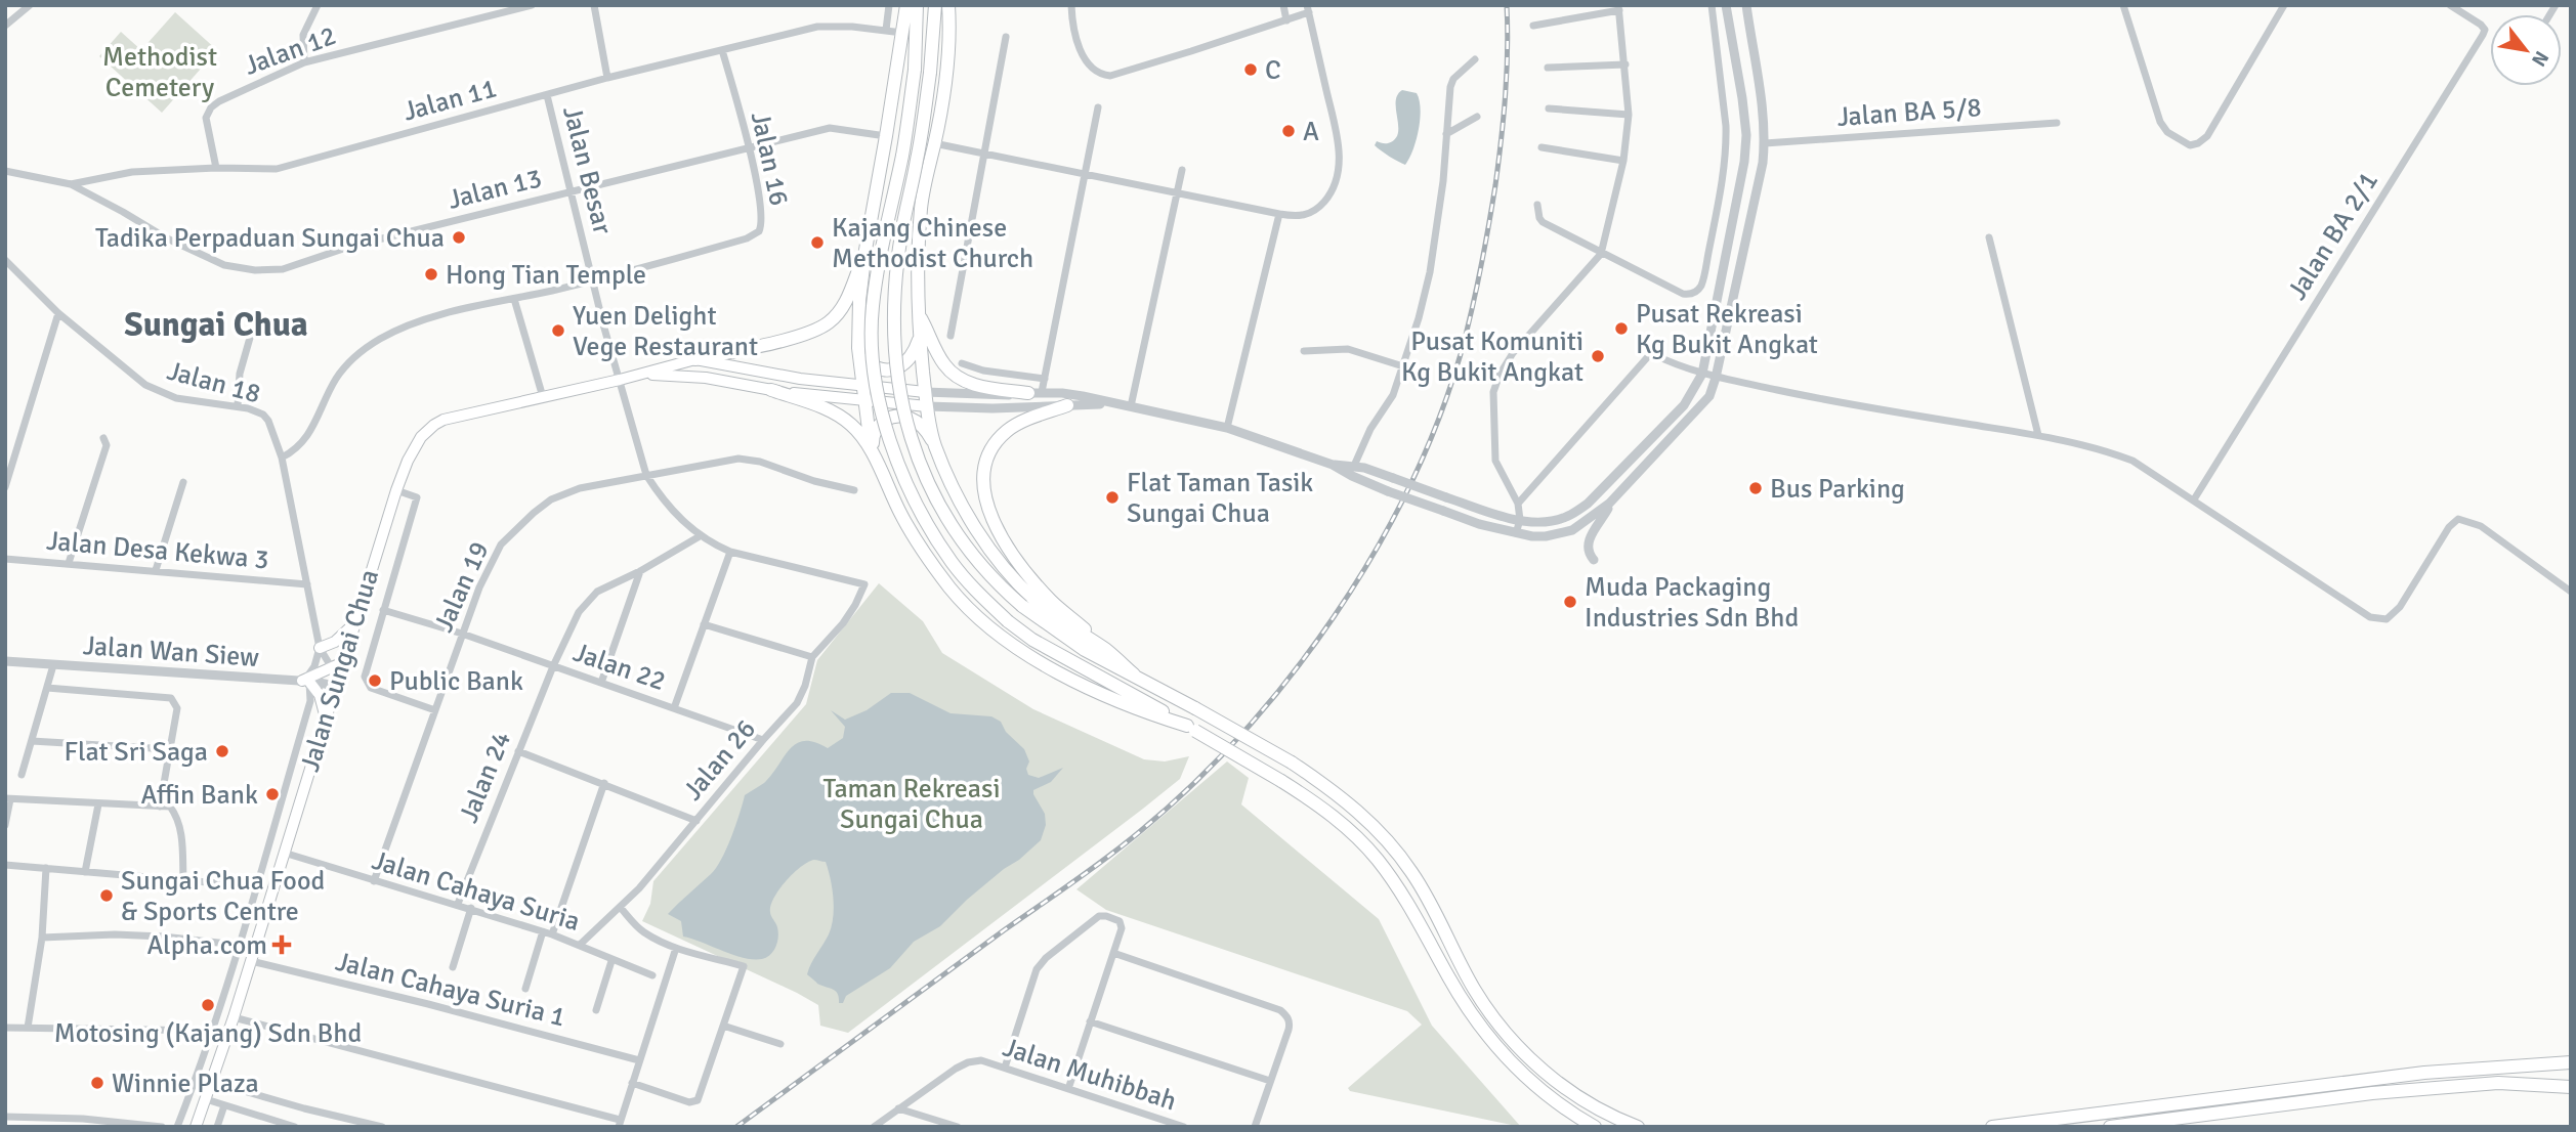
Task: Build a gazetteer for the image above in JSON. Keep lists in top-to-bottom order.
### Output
{
  "streets": {
    "main road": ["Jalan Sungai Chua"],
    "street": [
      "Jalan 12",
      "Jalan 11",
      "Jalan BA 5/8",
      "Jalan 16",
      "Jalan Besar",
      "Jalan 13",
      "Jalan BA 2/1",
      "Jalan 18",
      "Jalan Desa Kekwa 3",
      "Jalan 19",
      "Jalan Wan Siew",
      "Jalan 22",
      "Jalan 26",
      "Jalan 24",
      "Jalan Cahaya Suria",
      "Jalan Cahaya Suria 1",
      "Jalan Muhibbah"
    ]
  },
  "crossings": [
    ["Jalan 12", "Jalan 11"],
    ["Jalan 11", "Jalan 16"],
    ["Jalan 11", "Jalan Besar"],
    ["Jalan 11", "Jalan 13"],
    ["Jalan 16", "Jalan Besar"],
    ["Jalan 16", "Jalan 13"],
    ["Jalan Besar", "Jalan 13"],
    ["Jalan Besar", "Jalan Sungai Chua"],
    ["Jalan 18", "Jalan Desa Kekwa 3"],
    ["Jalan 19", "Jalan 22"],
    ["Jalan 19", "Jalan Cahaya Suria"],
    ["Jalan Wan Siew", "Jalan Sungai Chua"],
    ["Jalan 22", "Jalan 26"],
    ["Jalan 22", "Jalan 24"],
    ["Jalan Sungai Chua", "Jalan Cahaya Suria"],
    ["Jalan Sungai Chua", "Jalan Cahaya Suria 1"],
    ["Jalan 26", "Jalan Cahaya Suria"],
    ["Jalan 24", "Jalan Cahaya Suria"]
  ],
  "districts": ["Sungai Chua"],
  "parks": ["Methodist Cemetery", "Taman Rekreasi Sungai Chua"],
  "places": {
    "other": [
      "C",
      "A",
      "Tadika Perpaduan Sungai Chua",
      "Kajang Chinese Methodist Church",
      "Hong Tian Temple",
      "Pusat Rekreasi Kg Bukit Angkat",
      "Yuen Delight Vege Restaurant",
      "Pusat Komuniti Kg Bukit Angkat",
      "Bus Parking",
      "Flat Taman Tasik Sungai Chua",
      "Muda Packaging Industries Sdn Bhd",
      "Public Bank",
      "Flat Sri Saga",
      "Affin Bank",
      "Sungai Chua Food & Sports Centre",
      "Motosing (Kajang) Sdn Bhd",
      "Winnie Plaza"
    ],
    "health": ["Alpha.com"]
  },
  "north": "bottom right"
}
